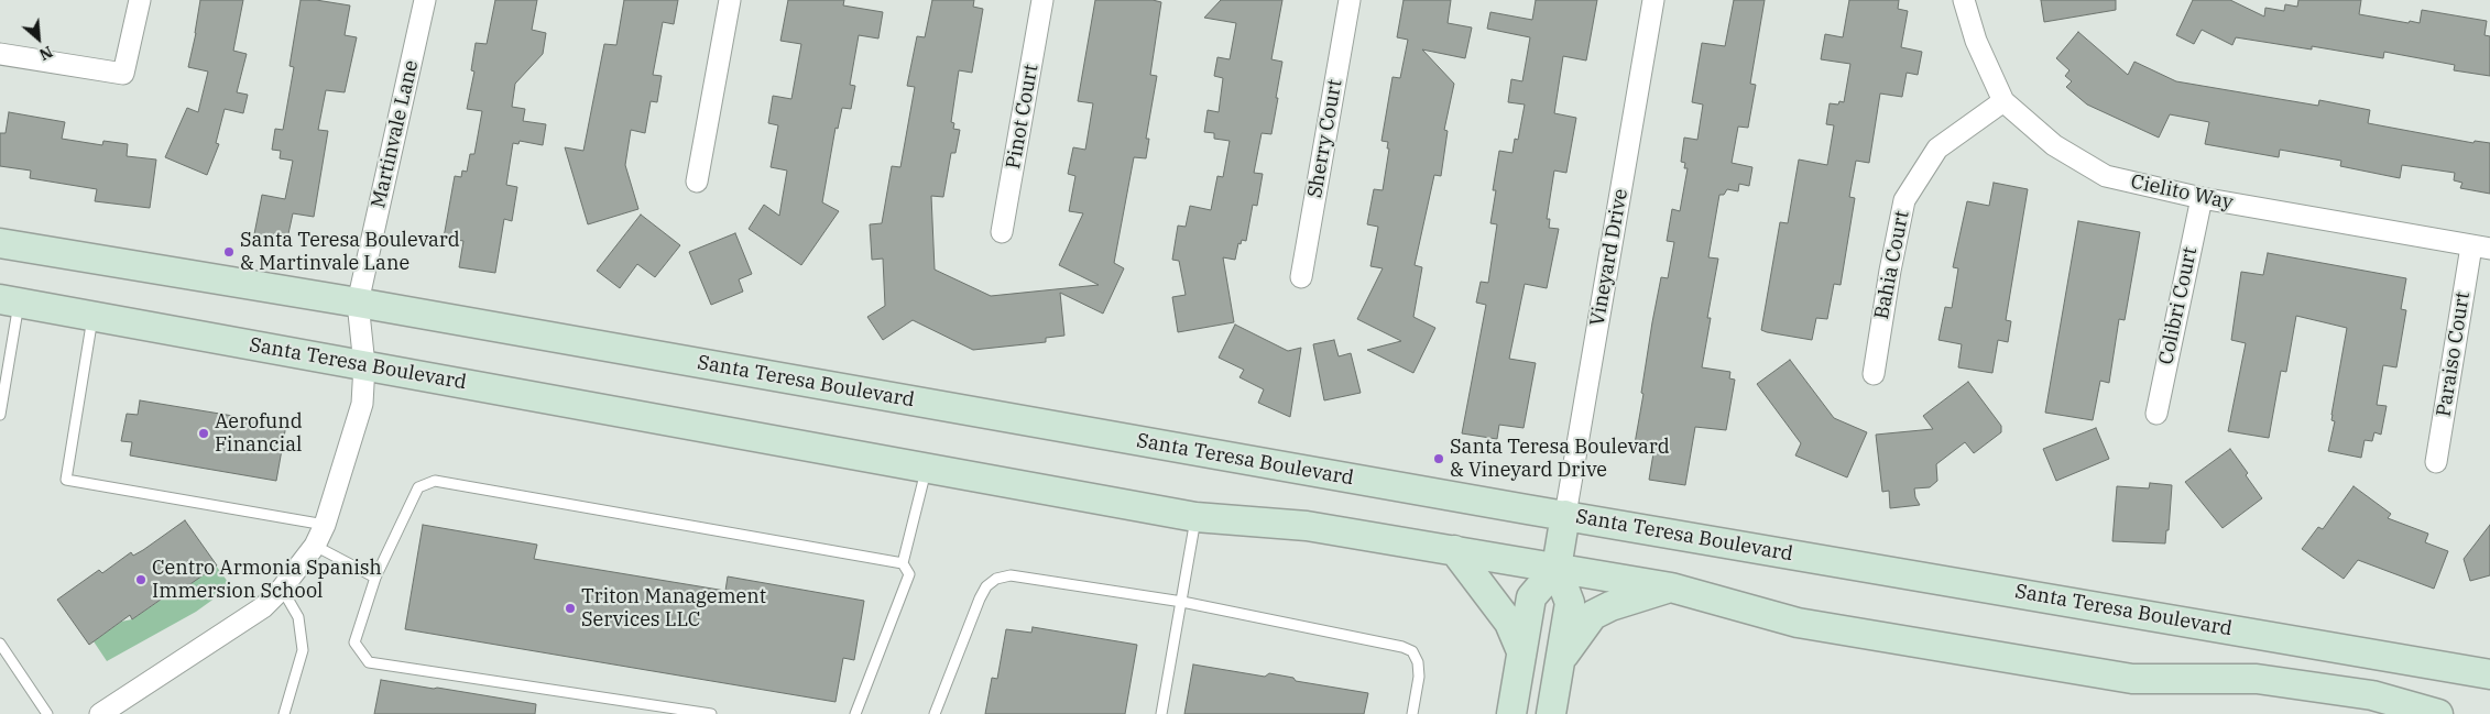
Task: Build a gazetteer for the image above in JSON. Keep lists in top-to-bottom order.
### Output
{
  "streets": {
    "main road": ["Santa Teresa Boulevard"],
    "street": [
      "Pinot Court",
      "Martinvale Lane",
      "Sherry Court",
      "Cielito Way",
      "Vineyard Drive",
      "Bahia Court",
      "Colibri Court",
      "Paraiso Court"
    ]
  },
  "crossings": [
    ["Martinvale Lane", "Santa Teresa Boulevard"],
    ["Cielito Way", "Bahia Court"],
    ["Cielito Way", "Colibri Court"],
    ["Cielito Way", "Paraiso Court"],
    ["Vineyard Drive", "Santa Teresa Boulevard"]
  ],
  "places": [
    "Santa Teresa Boulevard & Martinvale Lane",
    "Aerofund Financial",
    "Santa Teresa Boulevard & Vineyard Drive",
    "Centro Armonia Spanish Immersion School",
    "Triton Management Services LLC"
  ],
  "north": "bottom right"
}
